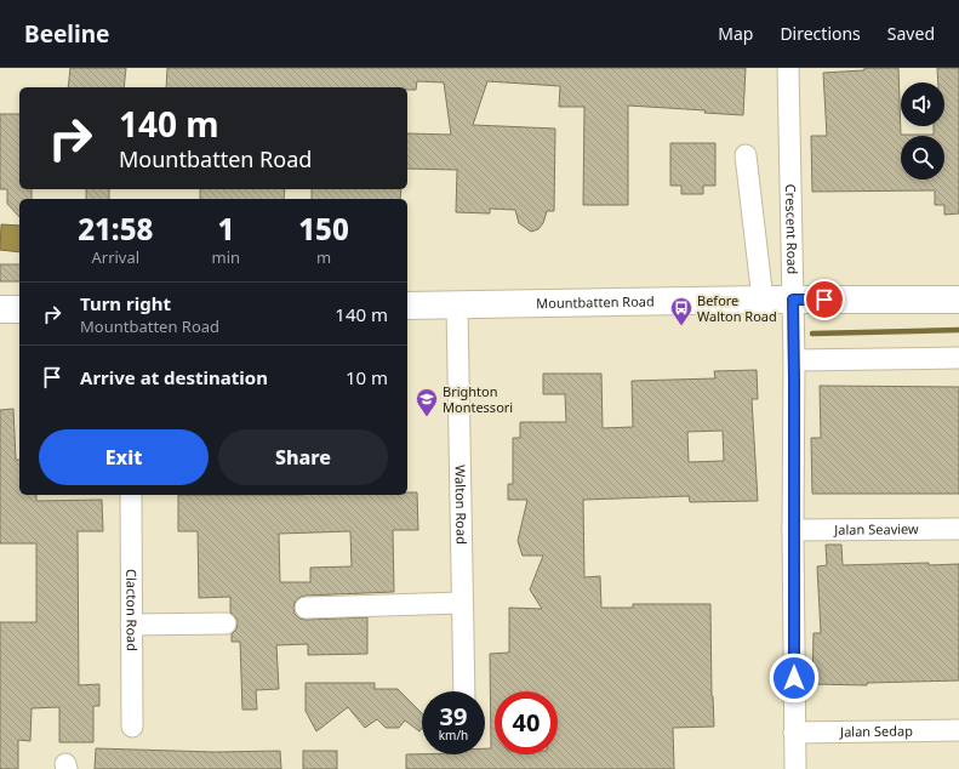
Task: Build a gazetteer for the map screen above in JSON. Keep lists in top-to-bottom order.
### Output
{
  "streets": {
    "main road": ["Mountbatten Road"],
    "street": [
      "Crescent Road",
      "Walton Road",
      "Jalan Seaview",
      "Clacton Road",
      "Jalan Sedap"
    ]
  },
  "crossings": [
    ["Crescent Road", "Mountbatten Road"],
    ["Crescent Road", "Jalan Seaview"],
    ["Crescent Road", "Jalan Sedap"],
    ["Mountbatten Road", "Walton Road"]
  ],
  "places": {
    "bus stop": ["Before Walton Road"],
    "school or university": ["Brighton Montessori"]
  },
  "page": {
    "header": "Beeline",
    "nav": ["Map", "Directions", "Saved"],
    "turn": ["140 m", "Mountbatten Road"],
    "eta": [
      "21:58",
      "Arrival",
      "1",
      "min",
      "150",
      "m"
    ],
    "list": [
      {
        "name": "Turn right",
        "note": "Mountbatten Road",
        "value": "140 m"
      },
      {
        "name": "Arrive at destination",
        "value": "10 m"
      }
    ],
    "buttons": ["Exit", "Share"],
    "speed": "39 km/h",
    "limit": "40"
  }
}
